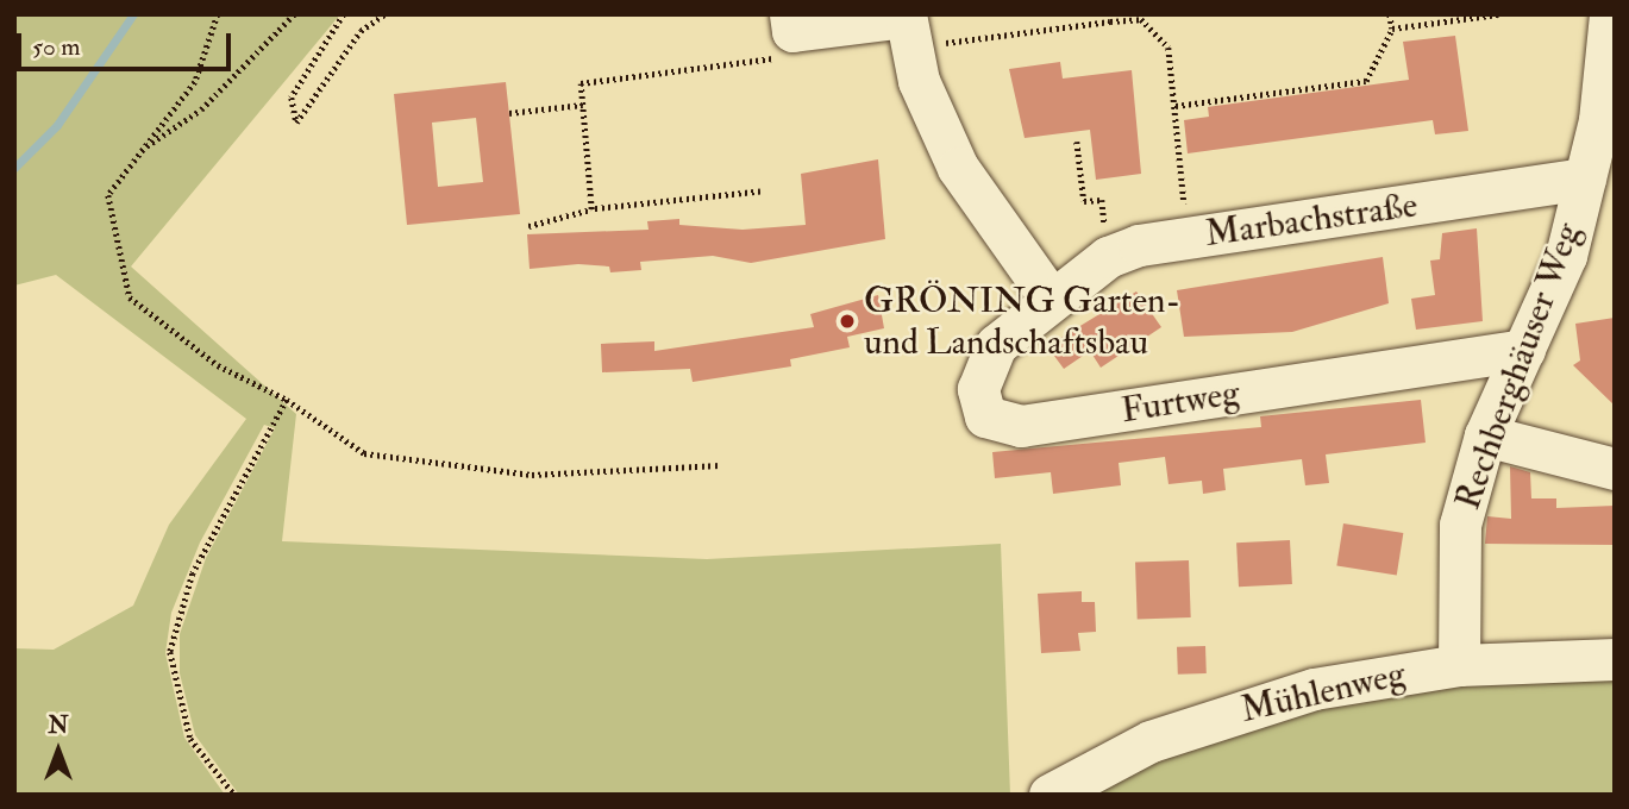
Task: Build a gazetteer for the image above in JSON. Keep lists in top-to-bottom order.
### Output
{
  "streets": {
    "street": [
      "Marbachstraße",
      "Rechberghäuser Weg",
      "Furtweg",
      "Mühlenweg"
    ]
  },
  "crossings": [
    ["Marbachstraße", "Rechberghäuser Weg"],
    ["Marbachstraße", "Furtweg"],
    ["Rechberghäuser Weg", "Furtweg"],
    ["Rechberghäuser Weg", "Mühlenweg"]
  ],
  "places": ["GRÖNING Garten- und Landschaftsbau"],
  "scale_bar": "50 m",
  "north": "top"
}
